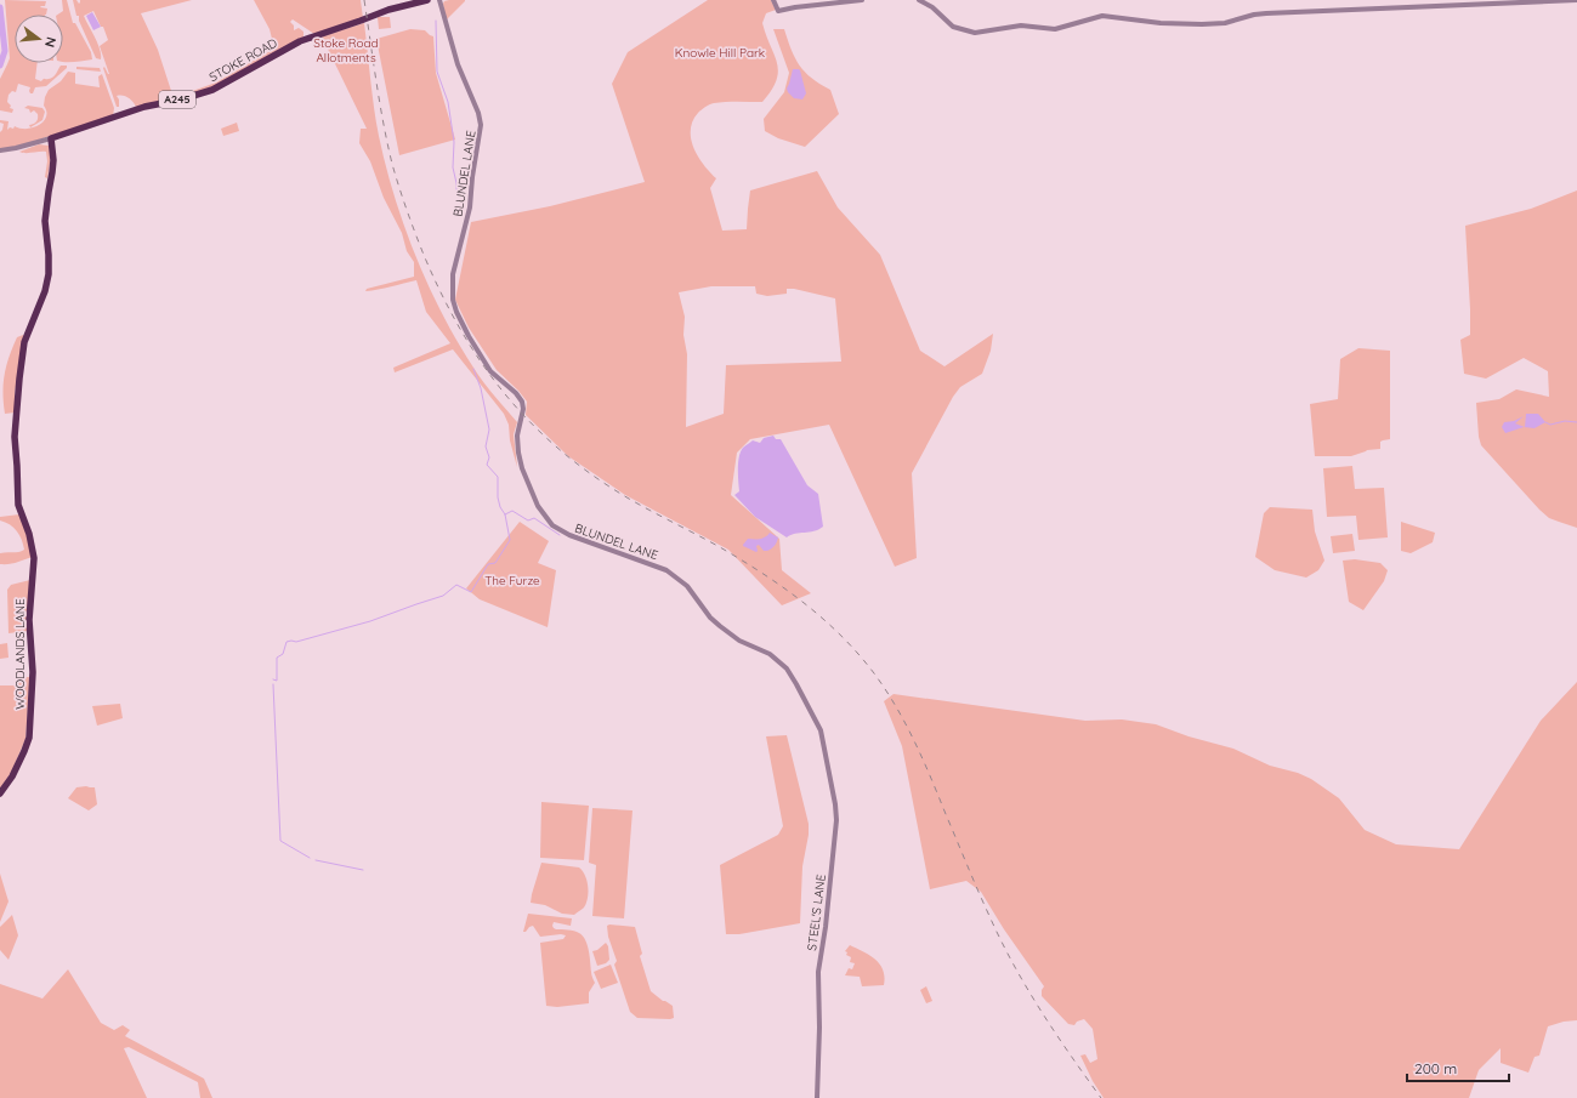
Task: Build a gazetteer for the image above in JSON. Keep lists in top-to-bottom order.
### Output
{
  "streets": {
    "main road": ["STOKE ROAD", "A245", "WOODLANDS LANE"],
    "street": ["BLUNDEL LANE", "STEEL'S LANE"]
  },
  "crossings": [
    ["STOKE ROAD", "WOODLANDS LANE"],
    ["BLUNDEL LANE", "STEEL'S LANE"]
  ],
  "parks": ["Stoke Road Allotments", "Knowle Hill Park", "The Furze"],
  "scale_bar": "200 m",
  "north": "right"
}
